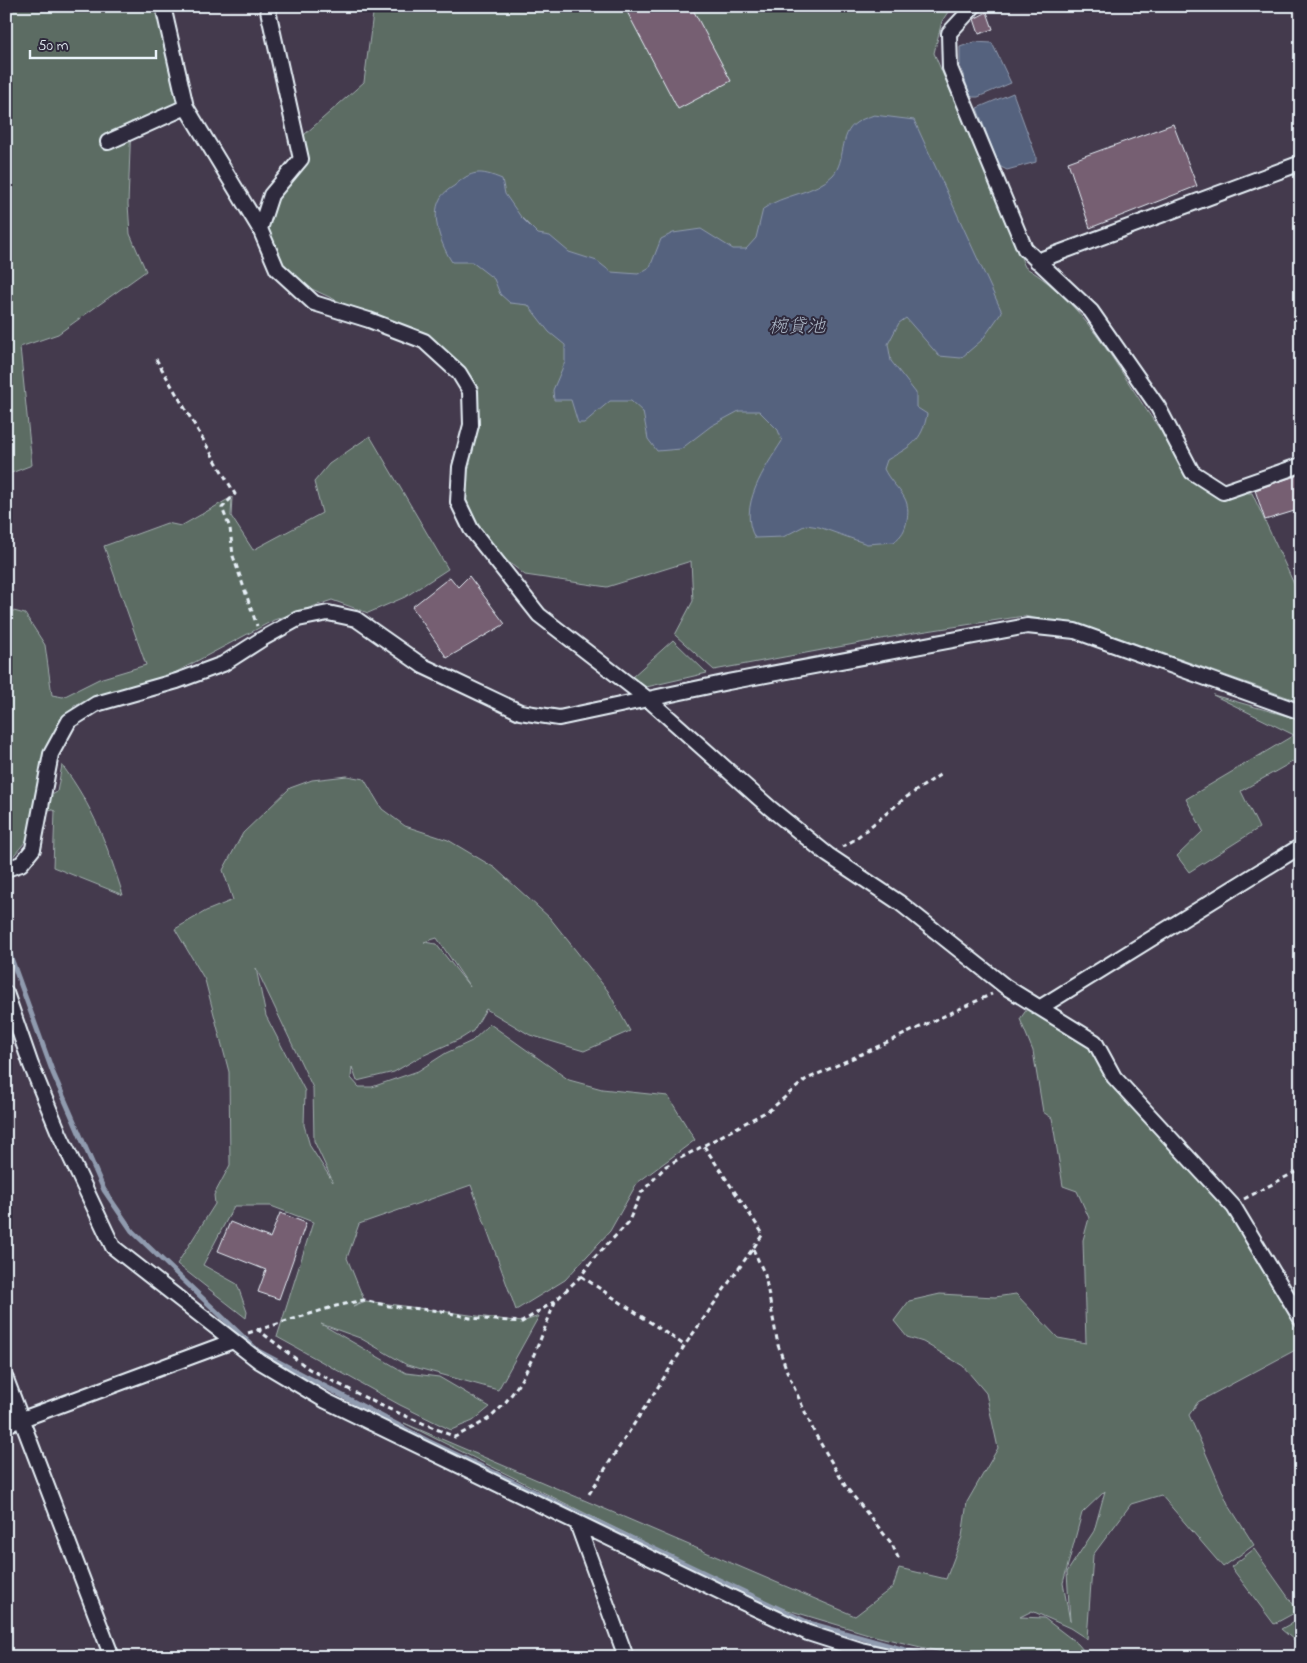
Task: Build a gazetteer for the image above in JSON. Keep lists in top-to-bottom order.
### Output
{
  "water": ["椀貸池"],
  "scale_bar": "50 m"
}
